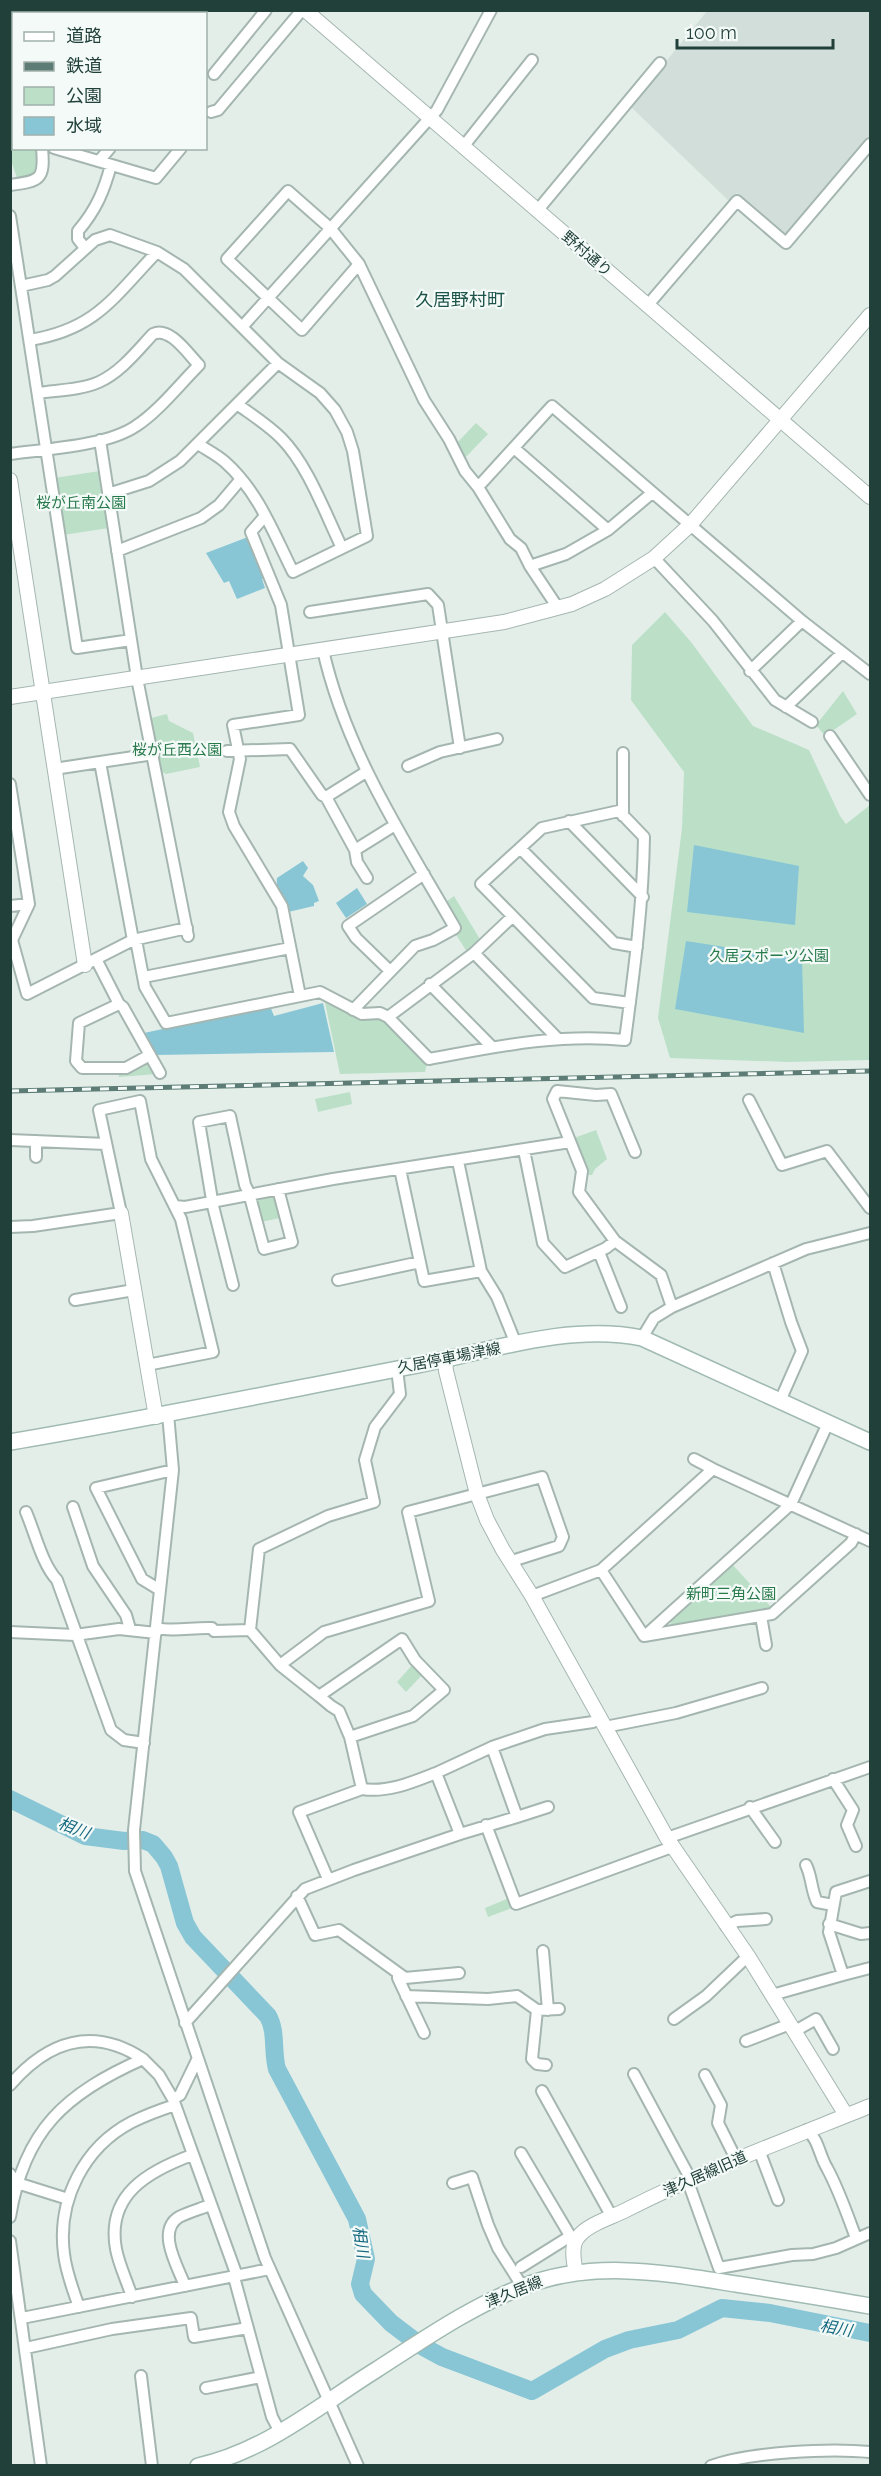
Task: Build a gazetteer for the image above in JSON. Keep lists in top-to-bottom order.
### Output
{
  "streets": {
    "main road": ["久居停車場津線", "津久居線"],
    "street": ["野村通り", "津久居線旧道"]
  },
  "districts": ["久居野村町"],
  "water": ["相川"],
  "parks": [
    "桜が丘南公園",
    "桜が丘西公園",
    "久居スポーツ公園",
    "新町三角公園"
  ],
  "legend": [
    "道路",
    "鉄道",
    "公園",
    "水域"
  ],
  "scale_bar": "100 m"
}
